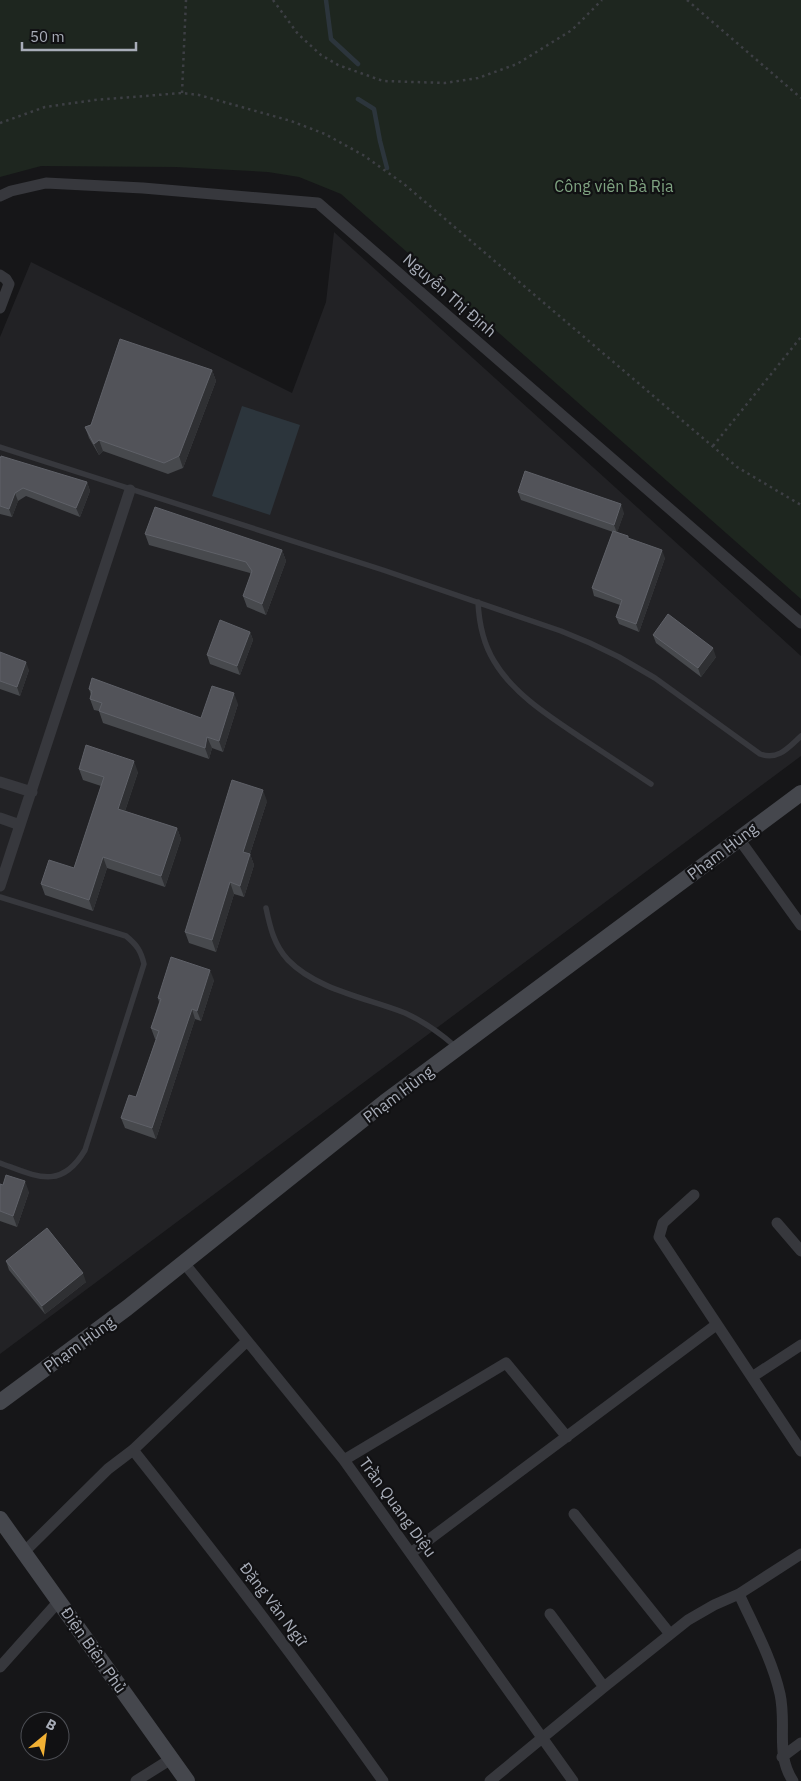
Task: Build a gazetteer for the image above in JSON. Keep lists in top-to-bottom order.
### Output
{
  "streets": {
    "street": [
      "Nguyễn Thị Định",
      "Phạm Hùng",
      "Trần Quang Diệu",
      "Đặng Văn Ngữ",
      "Điện Biên Phủ"
    ]
  },
  "crossings": [
    ["Phạm Hùng", "Trần Quang Diệu"]
  ],
  "parks": ["Công viên Bà Rịa"],
  "scale_bar": "50 m",
  "north": "top right"
}
